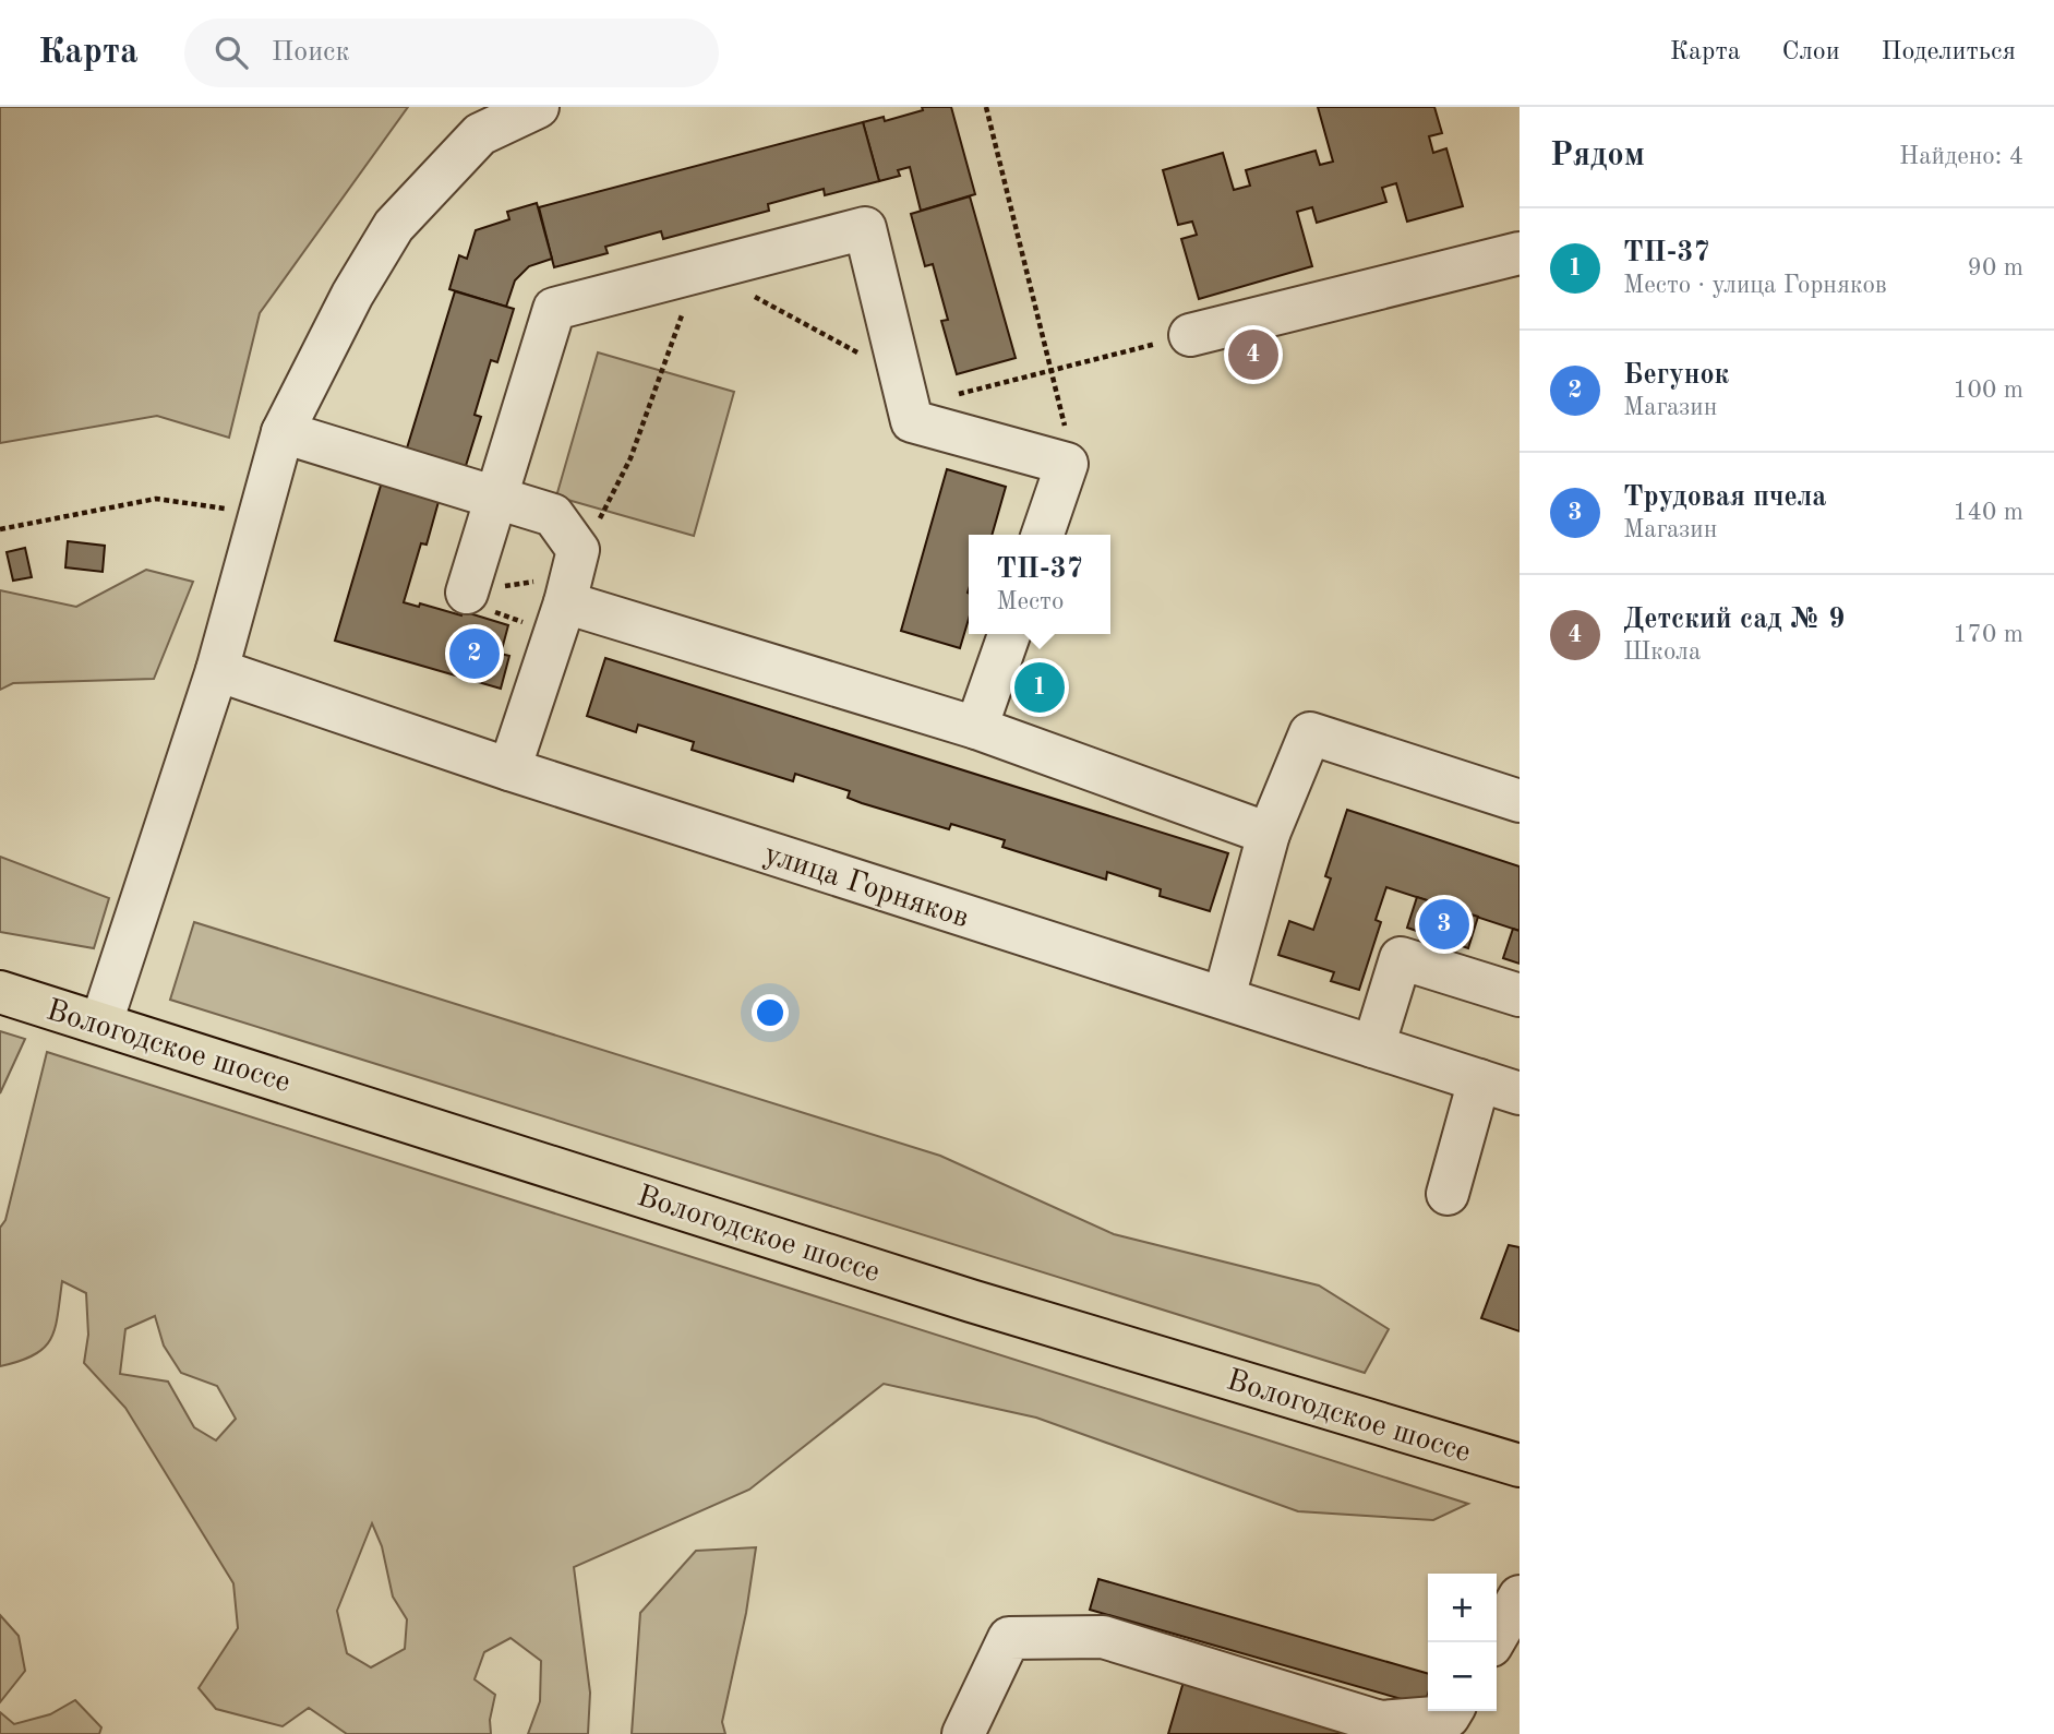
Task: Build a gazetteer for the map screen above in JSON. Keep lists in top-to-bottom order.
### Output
{
  "streets": {
    "main road": ["Вологодское шоссе"],
    "street": ["улица Горняков"]
  },
  "page": {
    "header": "Карта",
    "search": "Поиск",
    "nav": ["Карта", "Слои", "Поделиться"],
    "heading": ["Рядом", "Найдено: 4"],
    "list": [
      {
        "mark": "1",
        "name": "ТП-37",
        "note": "Место · улица Горняков",
        "value": "90 m"
      },
      {
        "mark": "2",
        "name": "Бегунок",
        "note": "Магазин",
        "value": "100 m"
      },
      {
        "mark": "3",
        "name": "Трудовая пчела",
        "note": "Магазин",
        "value": "140 m"
      },
      {
        "mark": "4",
        "name": "Детский сад № 9",
        "note": "Школа",
        "value": "170 m"
      }
    ],
    "pins": [
      "4",
      "2",
      "1",
      "3"
    ],
    "popup": ["ТП-37", "Место"],
    "map_buttons": ["+", "−"]
  }
}
